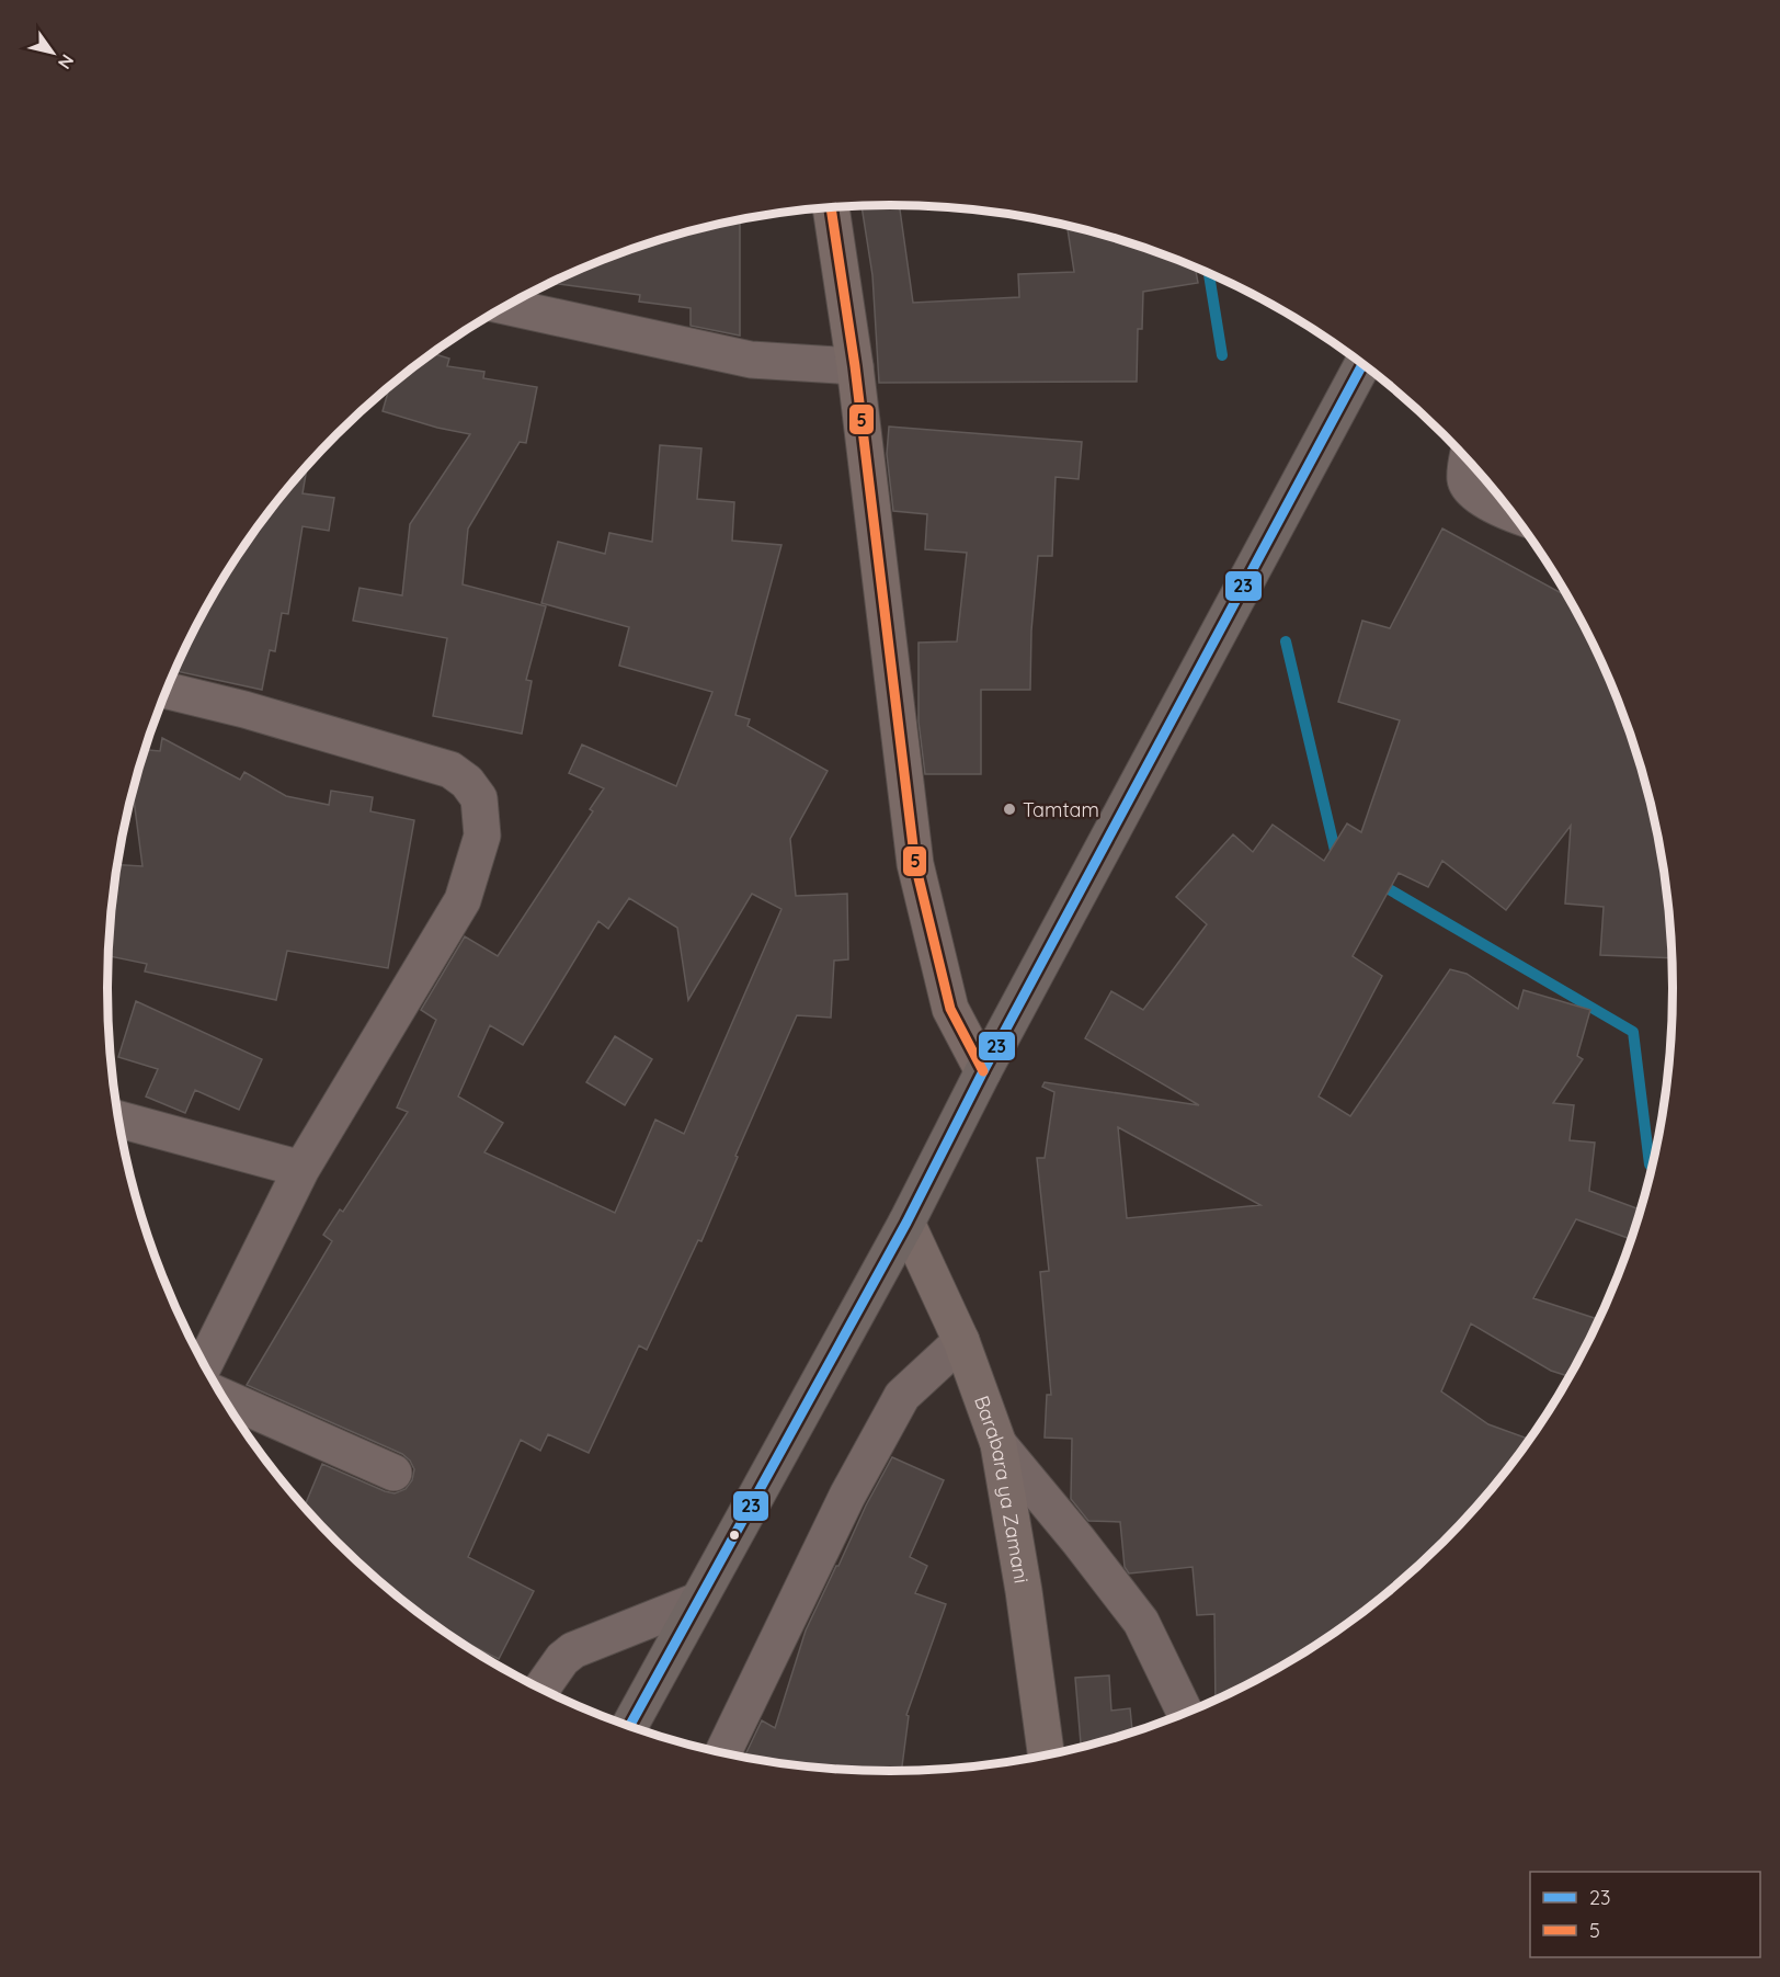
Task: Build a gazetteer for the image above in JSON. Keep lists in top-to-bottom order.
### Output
{
  "streets": {
    "main road": ["Barabara ya Zamani"]
  },
  "places": ["Tamtam"],
  "lines": ["transit line 5", "transit line 23"],
  "legend": ["23", "5"],
  "north": "bottom right"
}
